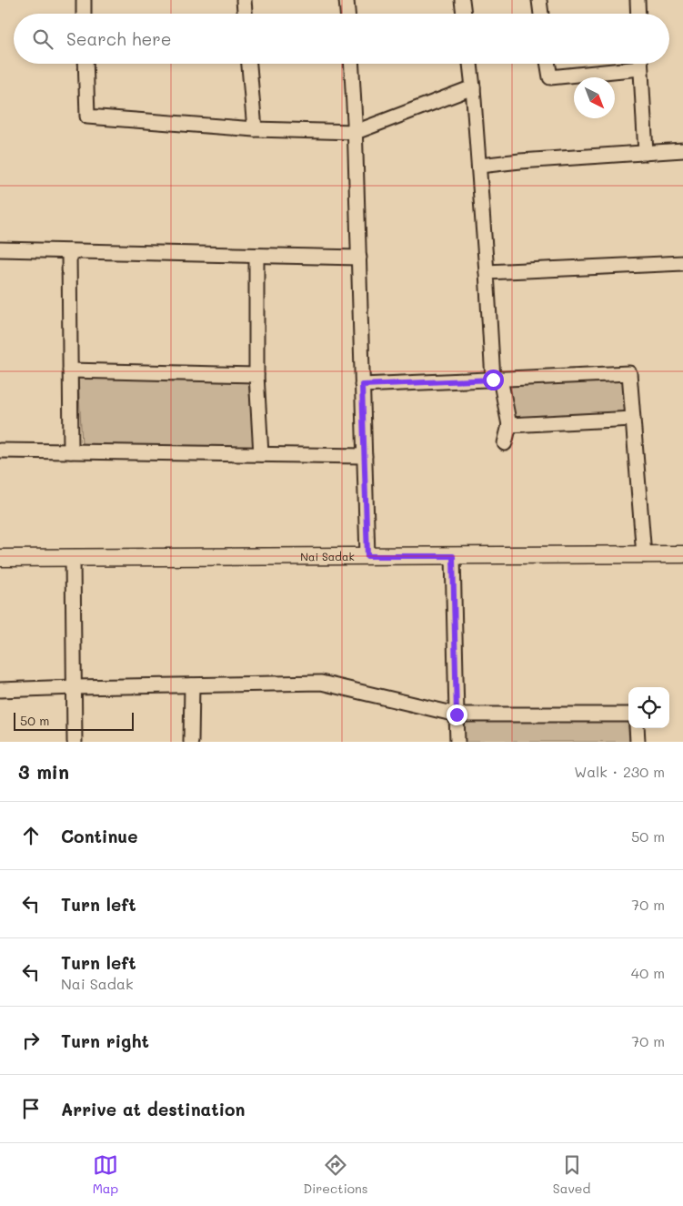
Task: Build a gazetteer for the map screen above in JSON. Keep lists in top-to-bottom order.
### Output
{
  "streets": {
    "street": ["Nai Sadak"]
  },
  "scale_bar": "50 m",
  "north": "bottom right",
  "page": {
    "search": "Search here",
    "scale": "50 m",
    "heading": ["3 min", "Walk · 230 m"],
    "list": [
      ["Continue", "50 m"],
      ["Turn left", "70 m"],
      ["Turn left", "Nai Sadak", "40 m"],
      ["Turn right", "70 m"],
      "Arrive at destination"
    ],
    "nav": ["Map", "Directions", "Saved"]
  }
}
